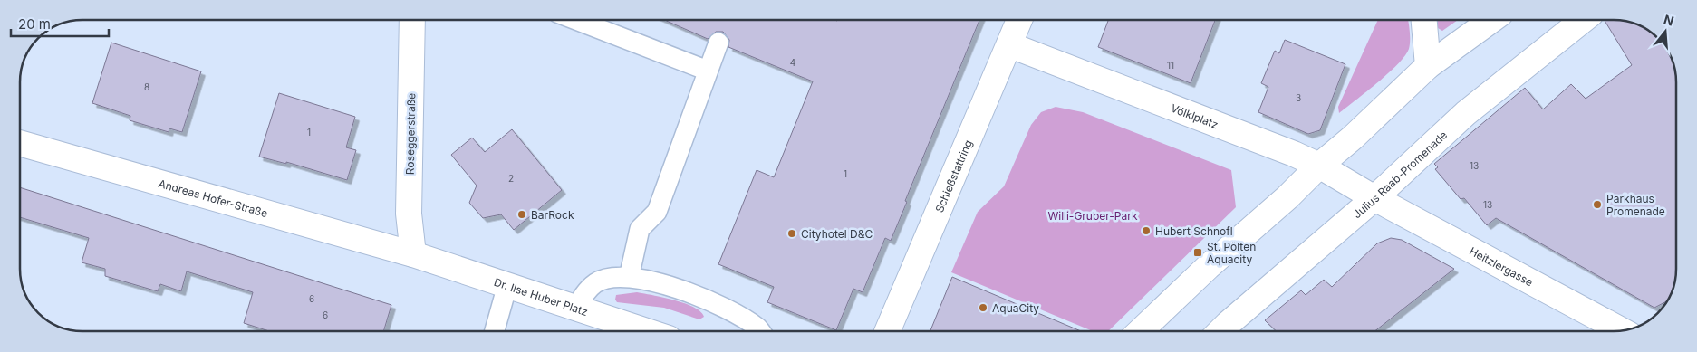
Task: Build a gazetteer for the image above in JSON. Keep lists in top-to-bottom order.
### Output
{
  "streets": {
    "street": [
      "Völklplatz",
      "Roseggerstraße",
      "Julius Raab-Promenade",
      "Schießstattring",
      "Andreas Hofer-Straße",
      "Heitzlergasse",
      "Dr. Ilse Huber Platz"
    ]
  },
  "crossings": [
    ["Völklplatz", "Julius Raab-Promenade"],
    ["Völklplatz", "Schießstattring"],
    ["Völklplatz", "Heitzlergasse"],
    ["Roseggerstraße", "Andreas Hofer-Straße"],
    ["Roseggerstraße", "Dr. Ilse Huber Platz"],
    ["Julius Raab-Promenade", "Heitzlergasse"],
    ["Andreas Hofer-Straße", "Dr. Ilse Huber Platz"]
  ],
  "parks": ["Willi-Gruber-Park"],
  "places": {
    "other": [
      "Parkhaus Promenade",
      "BarRock",
      "Hubert Schnofl",
      "Cityhotel D&C",
      "AquaCity"
    ],
    "transit": ["St. Pölten Aquacity"]
  },
  "house_numbers": [
    "4",
    "11",
    "8",
    "3",
    "1",
    "13",
    "1",
    "2",
    "13",
    "6",
    "6"
  ],
  "scale_bar": "20 m",
  "north": "top"
}
